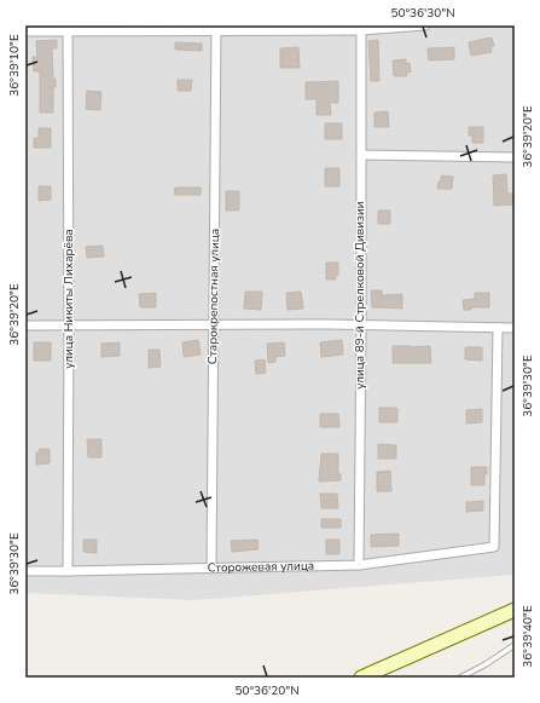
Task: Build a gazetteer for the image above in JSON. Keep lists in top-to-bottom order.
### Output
{
  "streets": {
    "street": [
      "улица 89-й Стрелковой Дивизии",
      "Старокрепостная улица",
      "улица Никиты Лихарёва",
      "Сторожевая улица"
    ]
  },
  "crossings": [
    ["улица 89-й Стрелковой Дивизии", "Сторожевая улица"],
    ["Старокрепостная улица", "Сторожевая улица"],
    ["улица Никиты Лихарёва", "Сторожевая улица"]
  ],
  "coordinates": [
    "50°36'30\"N",
    "36°39'10\"E",
    "36°39'20\"E",
    "36°39'30\"E",
    "36°39'40\"E",
    "50°36'20\"N"
  ]
}
